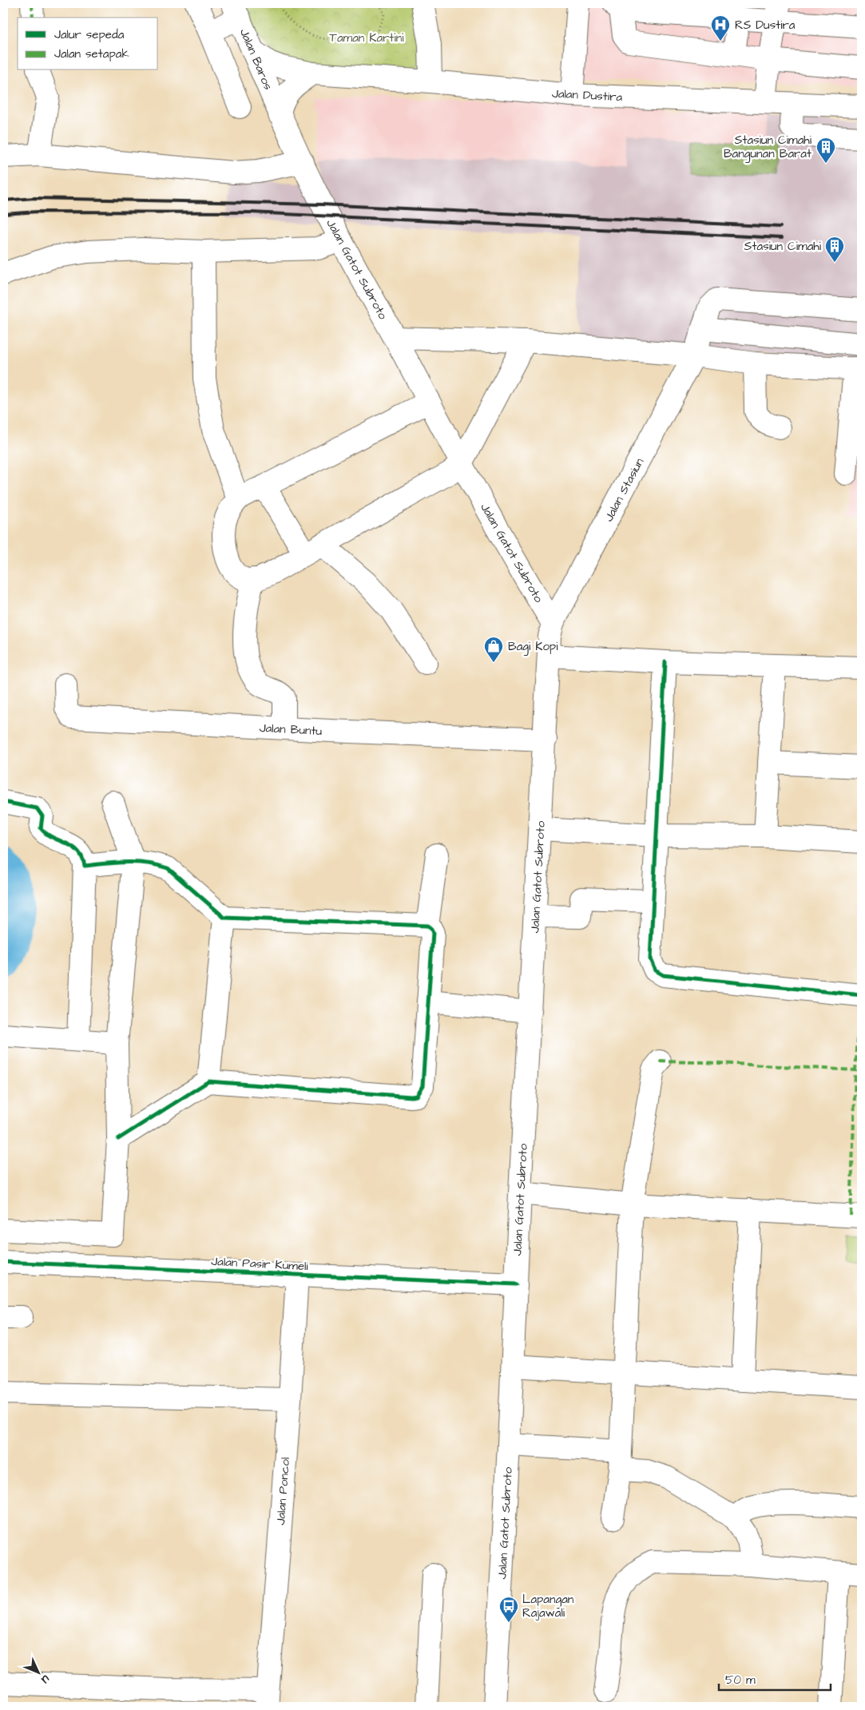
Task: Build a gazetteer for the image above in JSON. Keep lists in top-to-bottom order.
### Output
{
  "streets": {
    "street": [
      "Jalan Baros",
      "Jalan Dustira",
      "Jalan Gatot Subroto",
      "Jalan Stasiun",
      "Jalan Buntu",
      "Jalan Pasir Kumeli",
      "Jalan Poncol"
    ]
  },
  "crossings": [
    ["Jalan Baros", "Jalan Dustira"],
    ["Jalan Baros", "Jalan Gatot Subroto"],
    ["Jalan Gatot Subroto", "Jalan Stasiun"],
    ["Jalan Gatot Subroto", "Jalan Buntu"],
    ["Jalan Gatot Subroto", "Jalan Pasir Kumeli"],
    ["Jalan Pasir Kumeli", "Jalan Poncol"]
  ],
  "parks": ["Taman Kartini"],
  "places": {
    "hospital": ["RS Dustira"],
    "building": ["Stasiun Cimahi Bangunan Barat", "Stasiun Cimahi"],
    "shop": ["Bagi Kopi"],
    "bus stop": ["Lapangan Rajawali"]
  },
  "legend": ["Jalur sepeda", "Jalan setapak"],
  "scale_bar": "50 m",
  "north": "bottom right"
}
